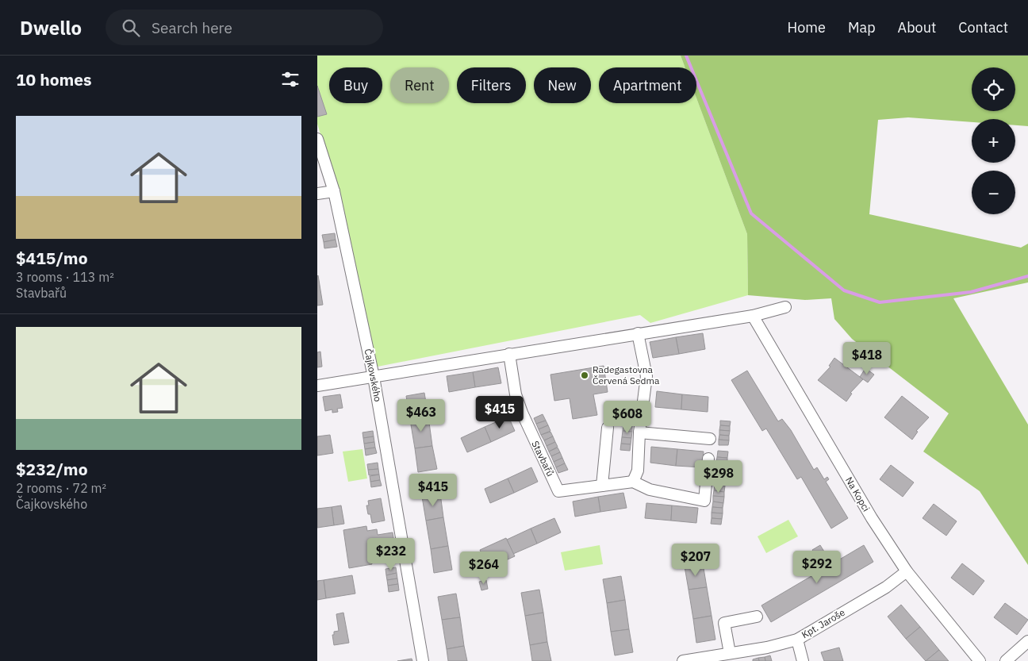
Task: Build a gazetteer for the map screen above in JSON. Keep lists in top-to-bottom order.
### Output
{
  "streets": {
    "street": [
      "Čajkovského",
      "Stavbařů",
      "Na Kopci",
      "Kpt. Jaroše"
    ]
  },
  "crossings": [
    ["Na Kopci", "Kpt. Jaroše"]
  ],
  "places": ["Radegastovna Červená Sedma"],
  "page": {
    "header": "Dwello",
    "search": "Search here",
    "nav": [
      "Home",
      "Map",
      "About",
      "Contact"
    ],
    "heading": "10 homes",
    "map_buttons": ["+", "−"],
    "chip": [
      "Buy",
      "Rent",
      "Filters",
      "New",
      "Apartment"
    ],
    "list": [
      {
        "name": "$415/mo",
        "note": "3 rooms · 113 m² · Stavbařů"
      },
      {
        "name": "$232/mo",
        "note": "2 rooms · 72 m² · Čajkovského"
      }
    ],
    "price": [
      "$418",
      "$415",
      "$463",
      "$608",
      "$298",
      "$415",
      "$232",
      "$207",
      "$292",
      "$264"
    ]
  }
}
